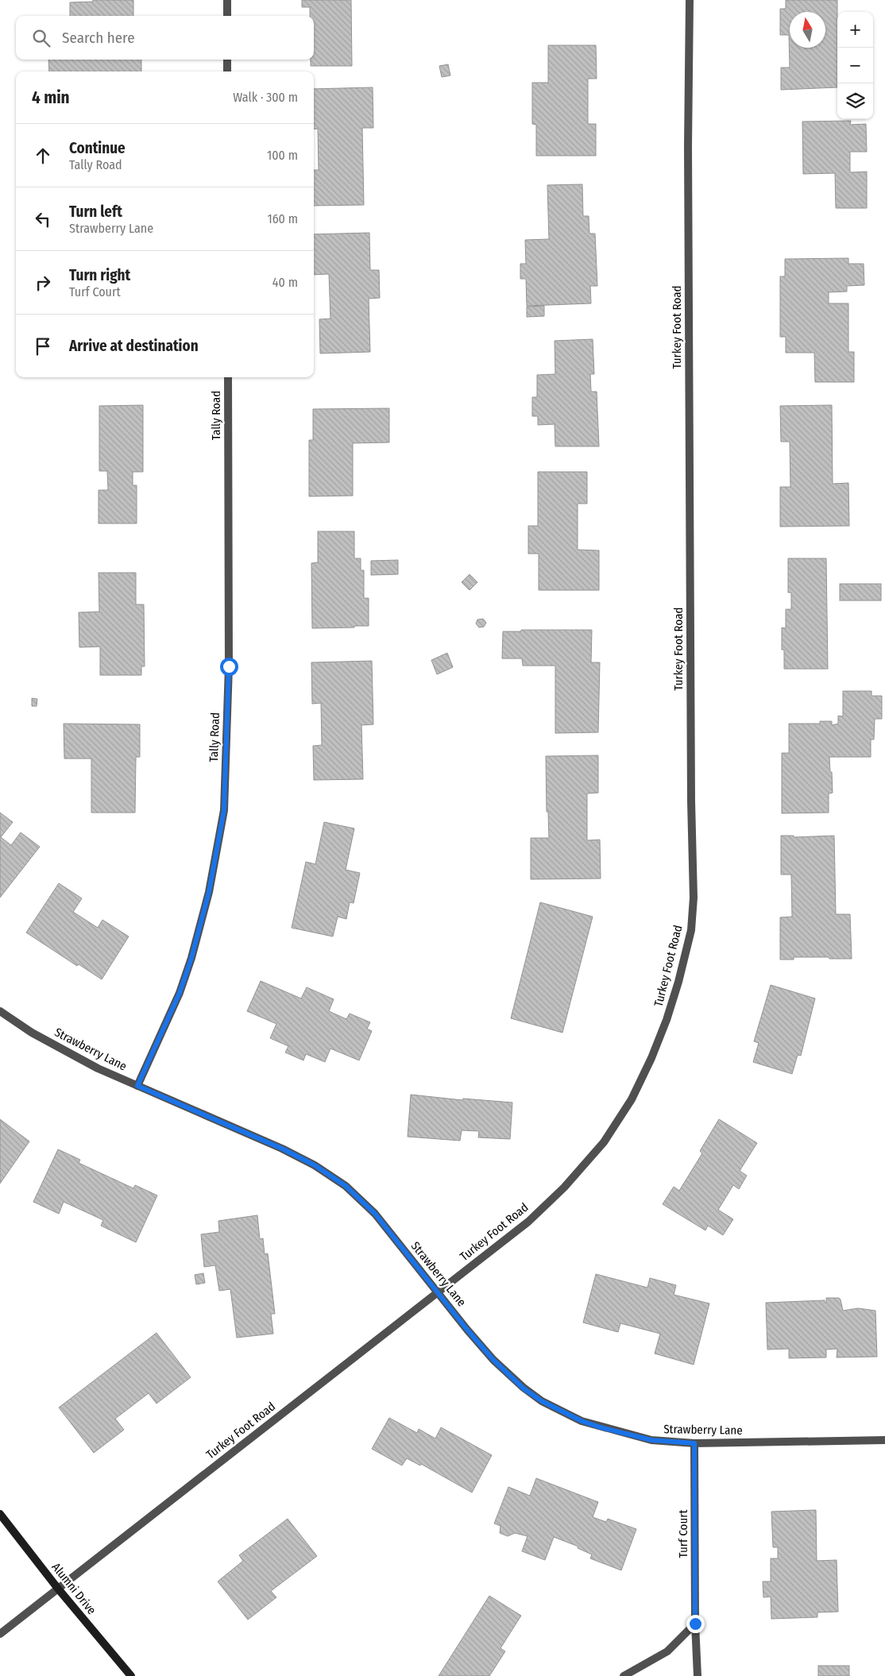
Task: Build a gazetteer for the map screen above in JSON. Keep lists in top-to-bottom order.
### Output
{
  "streets": {
    "main road": ["Alumni Drive"],
    "street": [
      "Turkey Foot Road",
      "Tally Road",
      "Strawberry Lane",
      "Turf Court"
    ]
  },
  "crossings": [
    ["Turkey Foot Road", "Strawberry Lane"],
    ["Turkey Foot Road", "Alumni Drive"],
    ["Tally Road", "Strawberry Lane"],
    ["Strawberry Lane", "Turf Court"]
  ],
  "north": "top",
  "page": {
    "map_buttons": ["+", "−"],
    "search": "Search here",
    "heading": ["4 min", "Walk · 300 m"],
    "list": [
      ["Continue", "Tally Road", "100 m"],
      ["Turn left", "Strawberry Lane", "160 m"],
      ["Turn right", "Turf Court", "40 m"],
      "Arrive at destination"
    ]
  }
}
